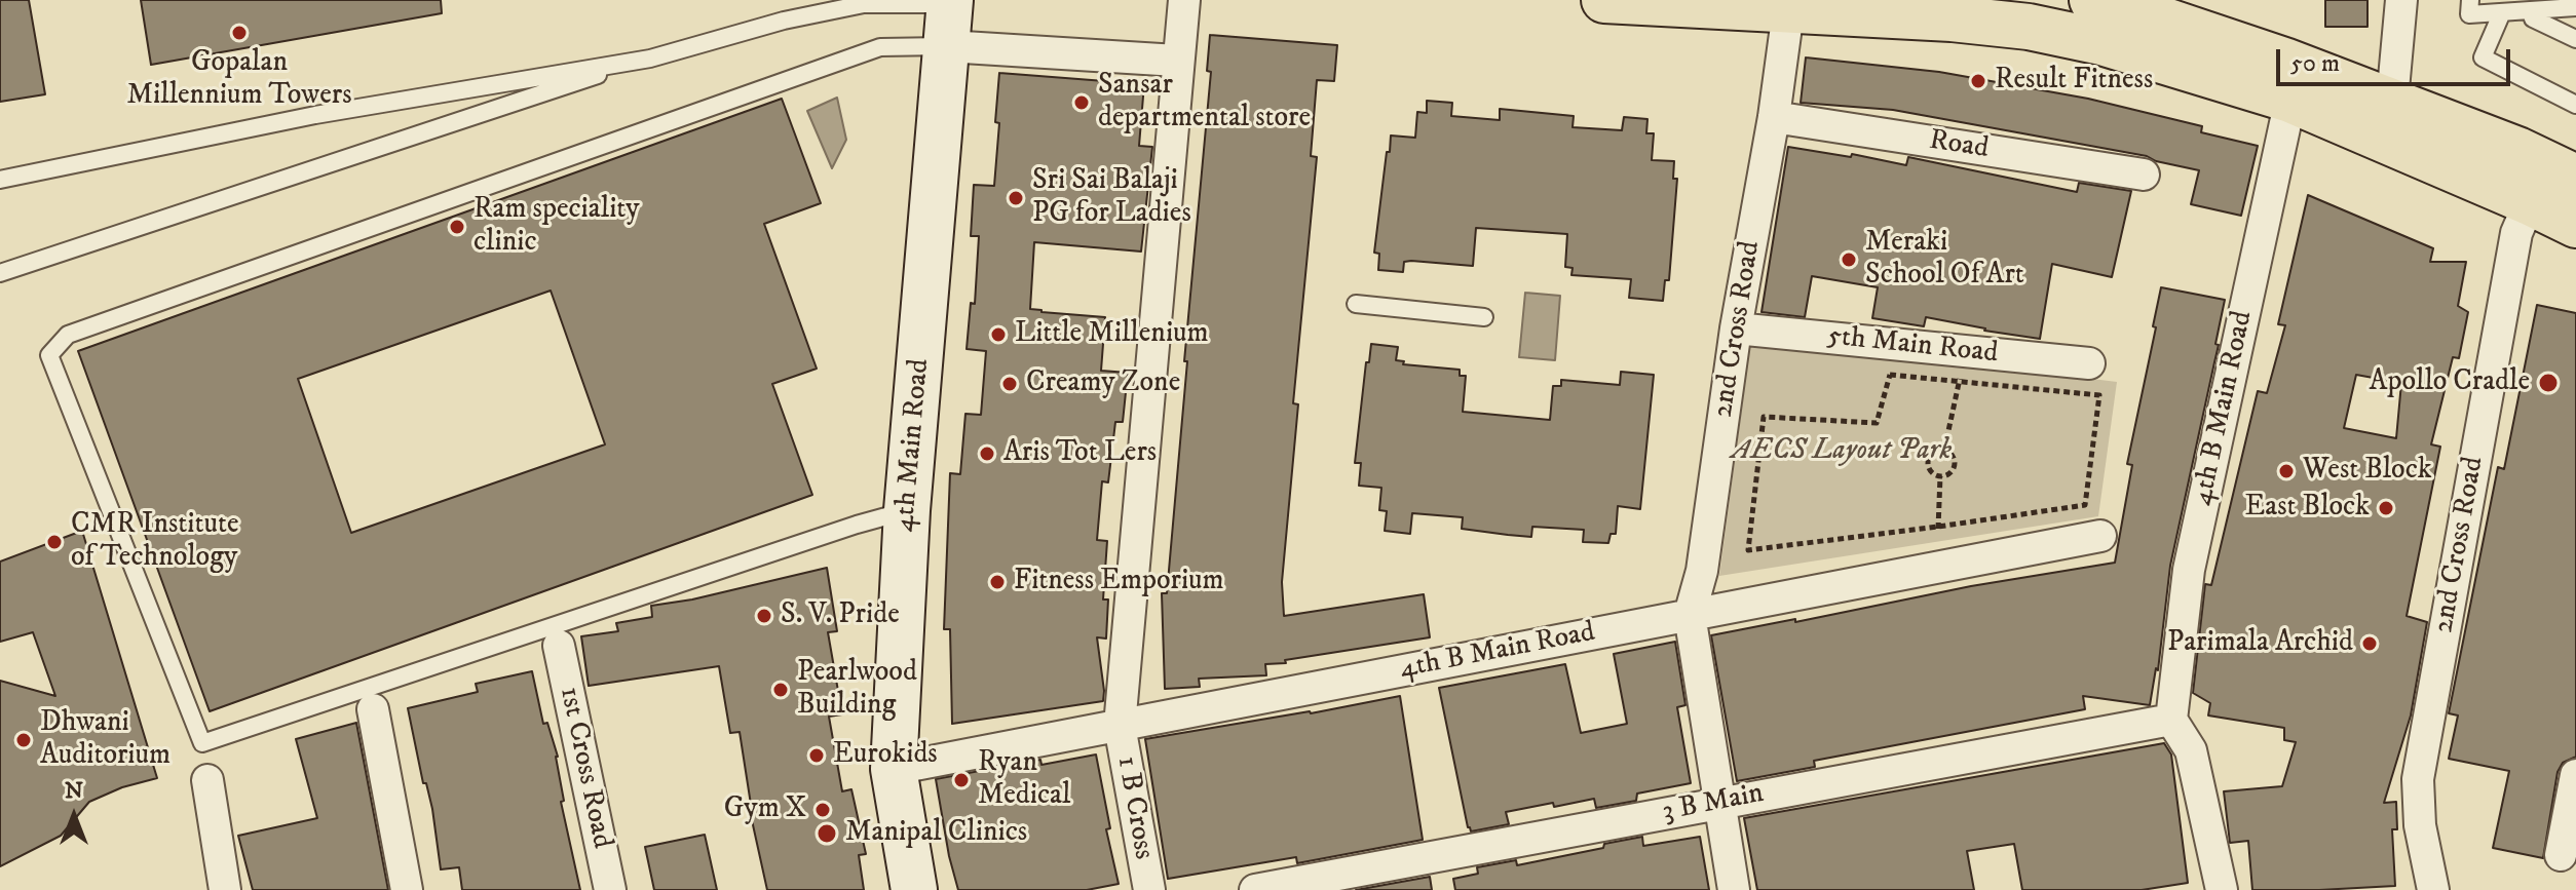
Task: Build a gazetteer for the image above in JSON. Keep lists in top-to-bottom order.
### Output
{
  "streets": {
    "street": [
      "Road",
      "2nd Cross Road",
      "5th Main Road",
      "4th B Main Road",
      "4th Main Road",
      "1st Cross Road",
      "3 B Main",
      "1 B Cross"
    ]
  },
  "crossings": [
    ["Road", "2nd Cross Road"],
    ["2nd Cross Road", "5th Main Road"],
    ["2nd Cross Road", "4th B Main Road"],
    ["2nd Cross Road", "3 B Main"],
    ["4th B Main Road", "4th Main Road"],
    ["4th B Main Road", "3 B Main"],
    ["4th B Main Road", "1 B Cross"]
  ],
  "parks": ["AECS Layout Park"],
  "places": [
    "Gopalan Millennium Towers",
    "Result Fitness",
    "Sansar departmental store",
    "Sri Sai Balaji PG for Ladies",
    "Ram speciality clinic",
    "Meraki School Of Art",
    "Little Millenium",
    "Apollo Cradle",
    "Creamy Zone",
    "Aris Tot Lers",
    "West Block",
    "East Block",
    "CMR Institute of Technology",
    "Fitness Emporium",
    "S. V. Pride",
    "Parimala Archid",
    "Pearlwood Building",
    "Dhwani Auditorium",
    "Eurokids",
    "Ryan Medical",
    "Gym X",
    "Manipal Clinics"
  ],
  "scale_bar": "50 m",
  "north": "top"
}
